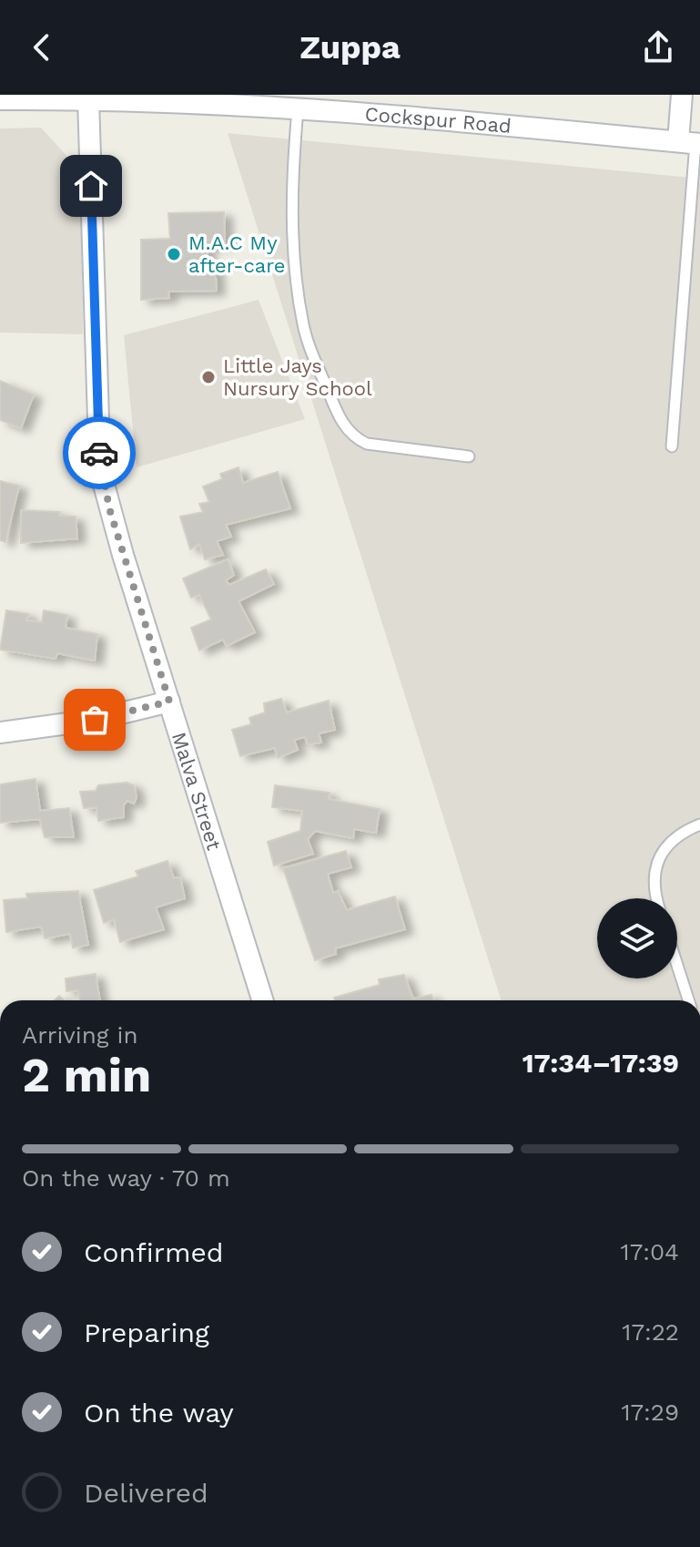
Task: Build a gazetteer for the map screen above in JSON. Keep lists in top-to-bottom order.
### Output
{
  "streets": {
    "street": ["Cockspur Road", "Malva Street"]
  },
  "crossings": [
    ["Cockspur Road", "Malva Street"]
  ],
  "places": ["M.A.C My after-care", "Little Jays Nursury School"],
  "page": {
    "header": "Zuppa",
    "heading": ["2 min", "Arriving in", "17:34–17:39"],
    "bar": "On the way · 70 m",
    "list": [
      ["Confirmed", "17:04"],
      ["Preparing", "17:22"],
      ["On the way", "17:29"],
      "Delivered"
    ]
  }
}
